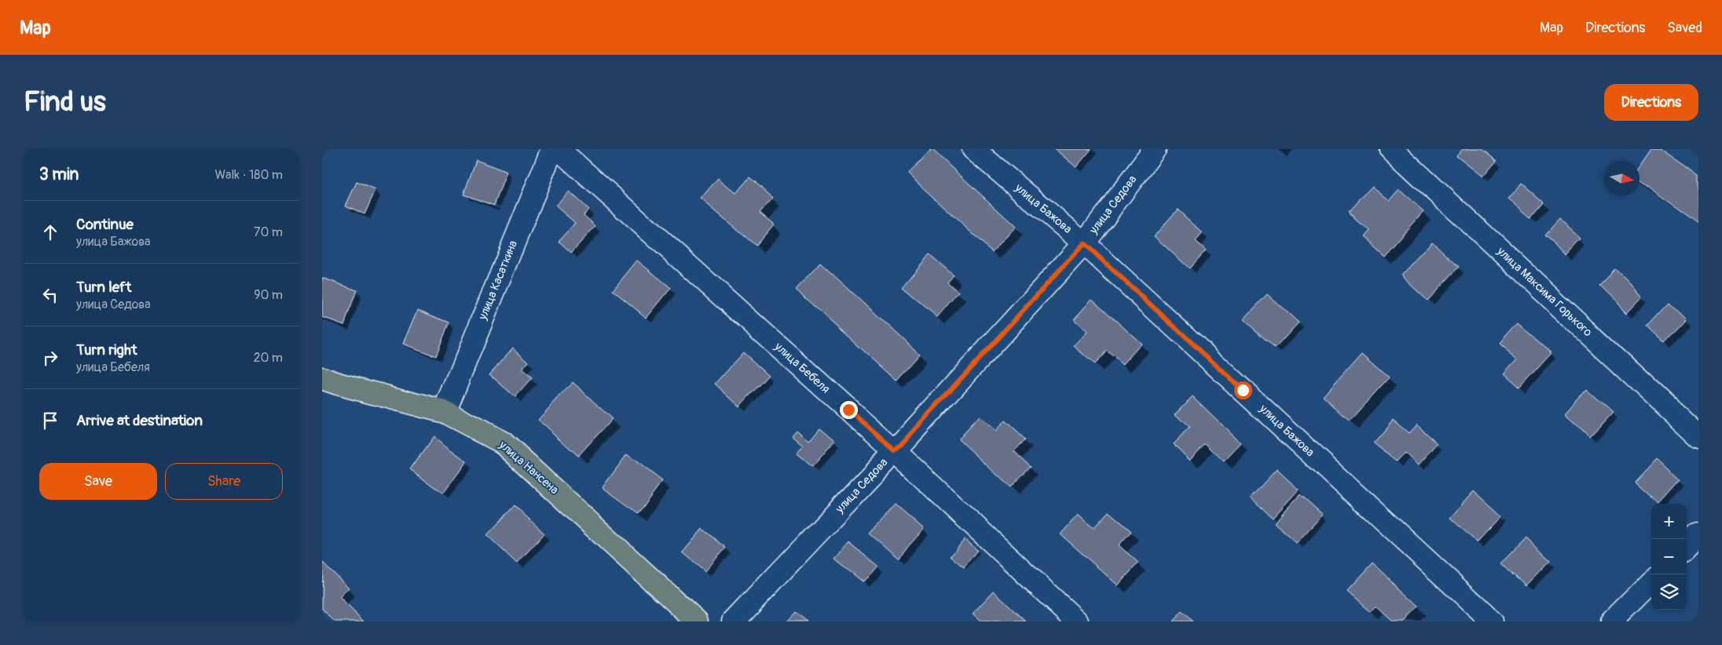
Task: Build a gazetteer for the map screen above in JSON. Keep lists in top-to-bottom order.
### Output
{
  "streets": {
    "main road": ["улица Нансена"],
    "street": [
      "улица Седова",
      "улица Бажова",
      "улица Касаткина",
      "улица Максима Горького",
      "улица Бебеля"
    ]
  },
  "crossings": [
    ["улица Седова", "улица Бажова"],
    ["улица Седова", "улица Бебеля"],
    ["улица Касаткина", "улица Нансена"]
  ],
  "north": "right",
  "page": {
    "header": "Map",
    "nav": ["Map", "Directions", "Saved"],
    "buttons": [
      "Directions",
      ["Save", "Share"]
    ],
    "title": "Find us",
    "heading": ["3 min", "Walk · 180 m"],
    "list": [
      ["Continue", "улица Бажова", "70 m"],
      ["Turn left", "улица Седова", "90 m"],
      ["Turn right", "улица Бебеля", "20 m"],
      "Arrive at destination"
    ],
    "map_buttons": ["+", "−"]
  }
}
